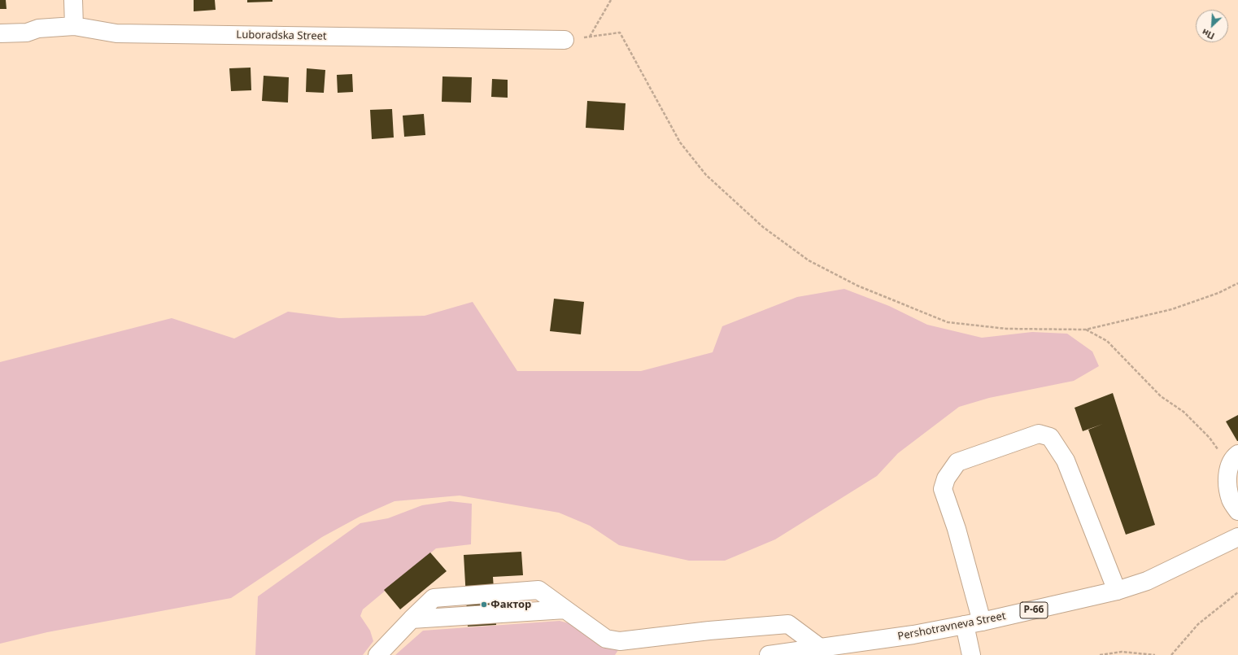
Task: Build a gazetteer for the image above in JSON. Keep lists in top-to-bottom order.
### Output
{
  "streets": {
    "street": ["Luboradska Street", "Р-66", "Pershotravneva Street"]
  },
  "places": ["Фактор"],
  "north": "bottom left"
}
